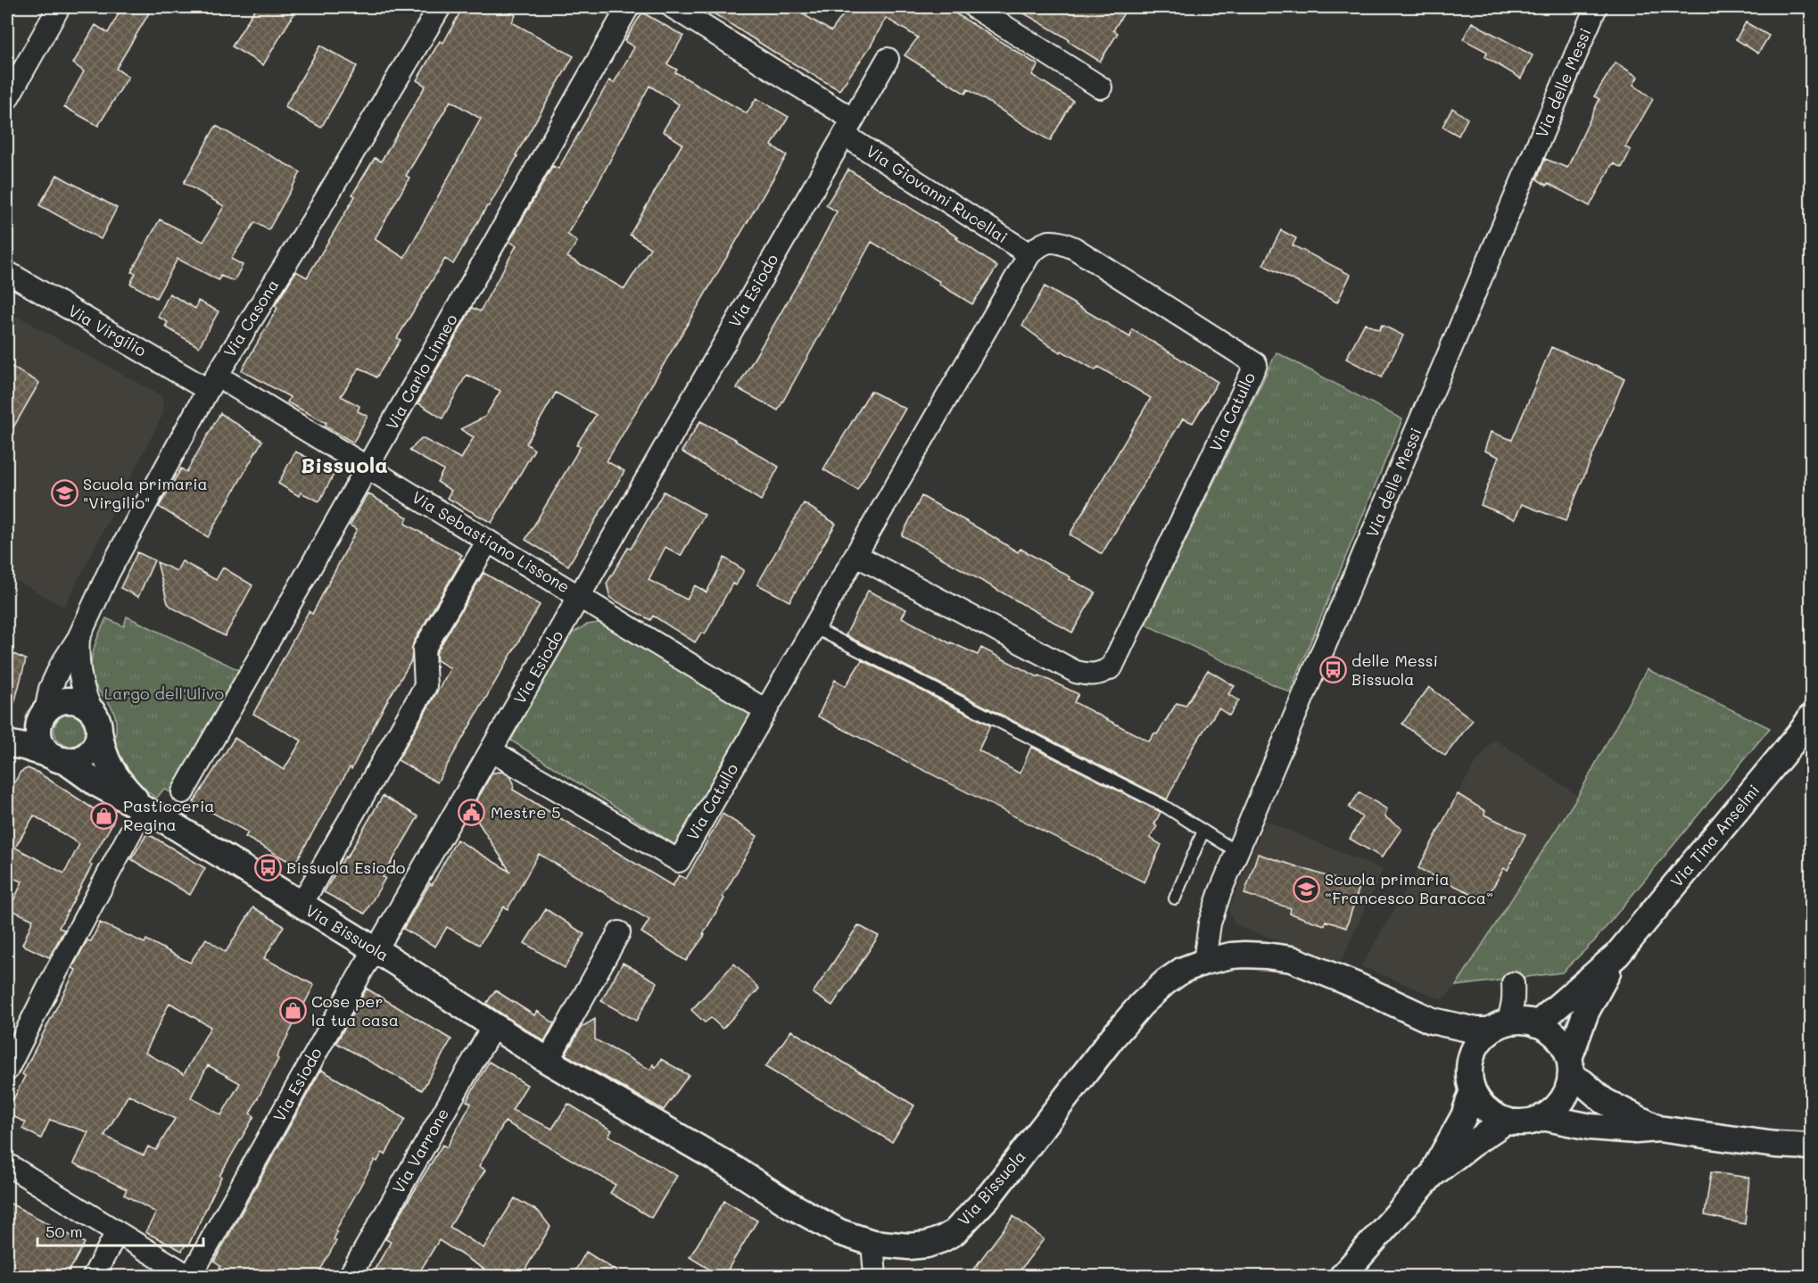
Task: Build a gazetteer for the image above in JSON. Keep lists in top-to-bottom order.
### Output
{
  "streets": {
    "street": [
      "Via delle Messi",
      "Via Giovanni Rucellai",
      "Via Esiodo",
      "Via Casona",
      "Via Virgilio",
      "Via Carlo Linneo",
      "Via Catullo",
      "Via Sebastiano Lissone",
      "Via Tina Anselmi",
      "Via Bissuola",
      "Via Varrone"
    ]
  },
  "crossings": [
    ["Via delle Messi", "Via Bissuola"],
    ["Via Giovanni Rucellai", "Via Esiodo"],
    ["Via Giovanni Rucellai", "Via Catullo"],
    ["Via Esiodo", "Via Catullo"],
    ["Via Esiodo", "Via Sebastiano Lissone"],
    ["Via Esiodo", "Via Bissuola"],
    ["Via Casona", "Via Virgilio"],
    ["Via Casona", "Via Sebastiano Lissone"],
    ["Via Casona", "Via Bissuola"],
    ["Via Virgilio", "Via Sebastiano Lissone"],
    ["Via Carlo Linneo", "Via Sebastiano Lissone"],
    ["Via Catullo", "Via Sebastiano Lissone"],
    ["Via Bissuola", "Via Varrone"]
  ],
  "districts": ["Bissuola"],
  "parks": ["Largo dell'Ulivo"],
  "places": {
    "school or university": ["Scuola primaria \"Virgilio\"", "Scuola primaria “Francesco Baracca”"],
    "bus stop": ["delle Messi Bissuola", "Bissuola Esiodo"],
    "public building": ["Mestre 5"],
    "shop": ["Pasticceria Regina", "Cose per la tua casa"]
  },
  "scale_bar": "50 m"
}
